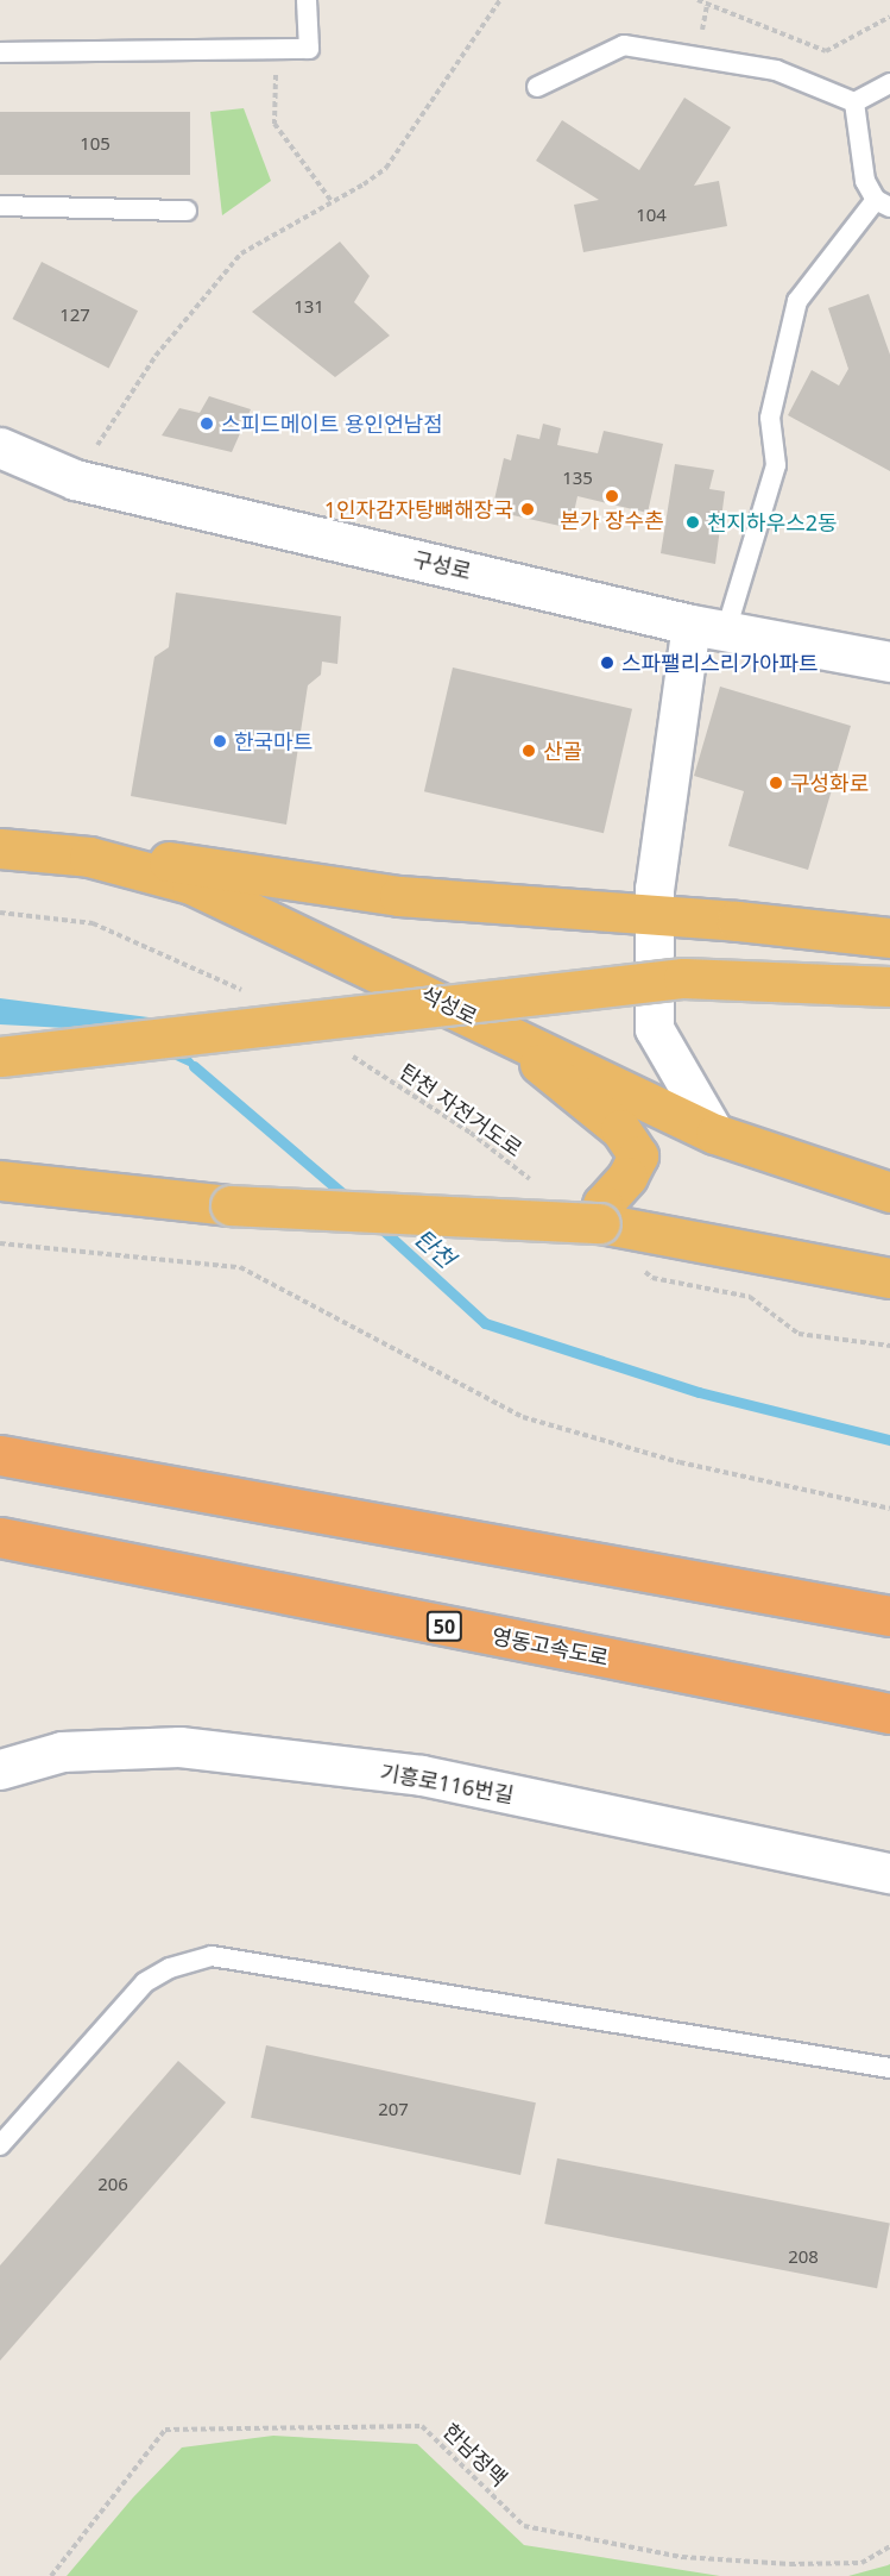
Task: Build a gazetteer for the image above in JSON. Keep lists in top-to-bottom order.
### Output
{
  "streets": {
    "highway": ["석성로", "50", "영동고속도로"],
    "street": ["구성로", "기흥로116번길"],
    "path": ["탄천 자전거도로", "한남정맥"]
  },
  "water": ["탄천"],
  "places": [
    "스피드메이트 용인언남점",
    "본가 장수촌",
    "1인자감자탕뼈해장국",
    "천지하우스2동",
    "스파팰리스리가아파트",
    "한국마트",
    "산골",
    "구성화로"
  ],
  "house_numbers": [
    "105",
    "104",
    "131",
    "127",
    "135",
    "207",
    "206",
    "208"
  ]
}
